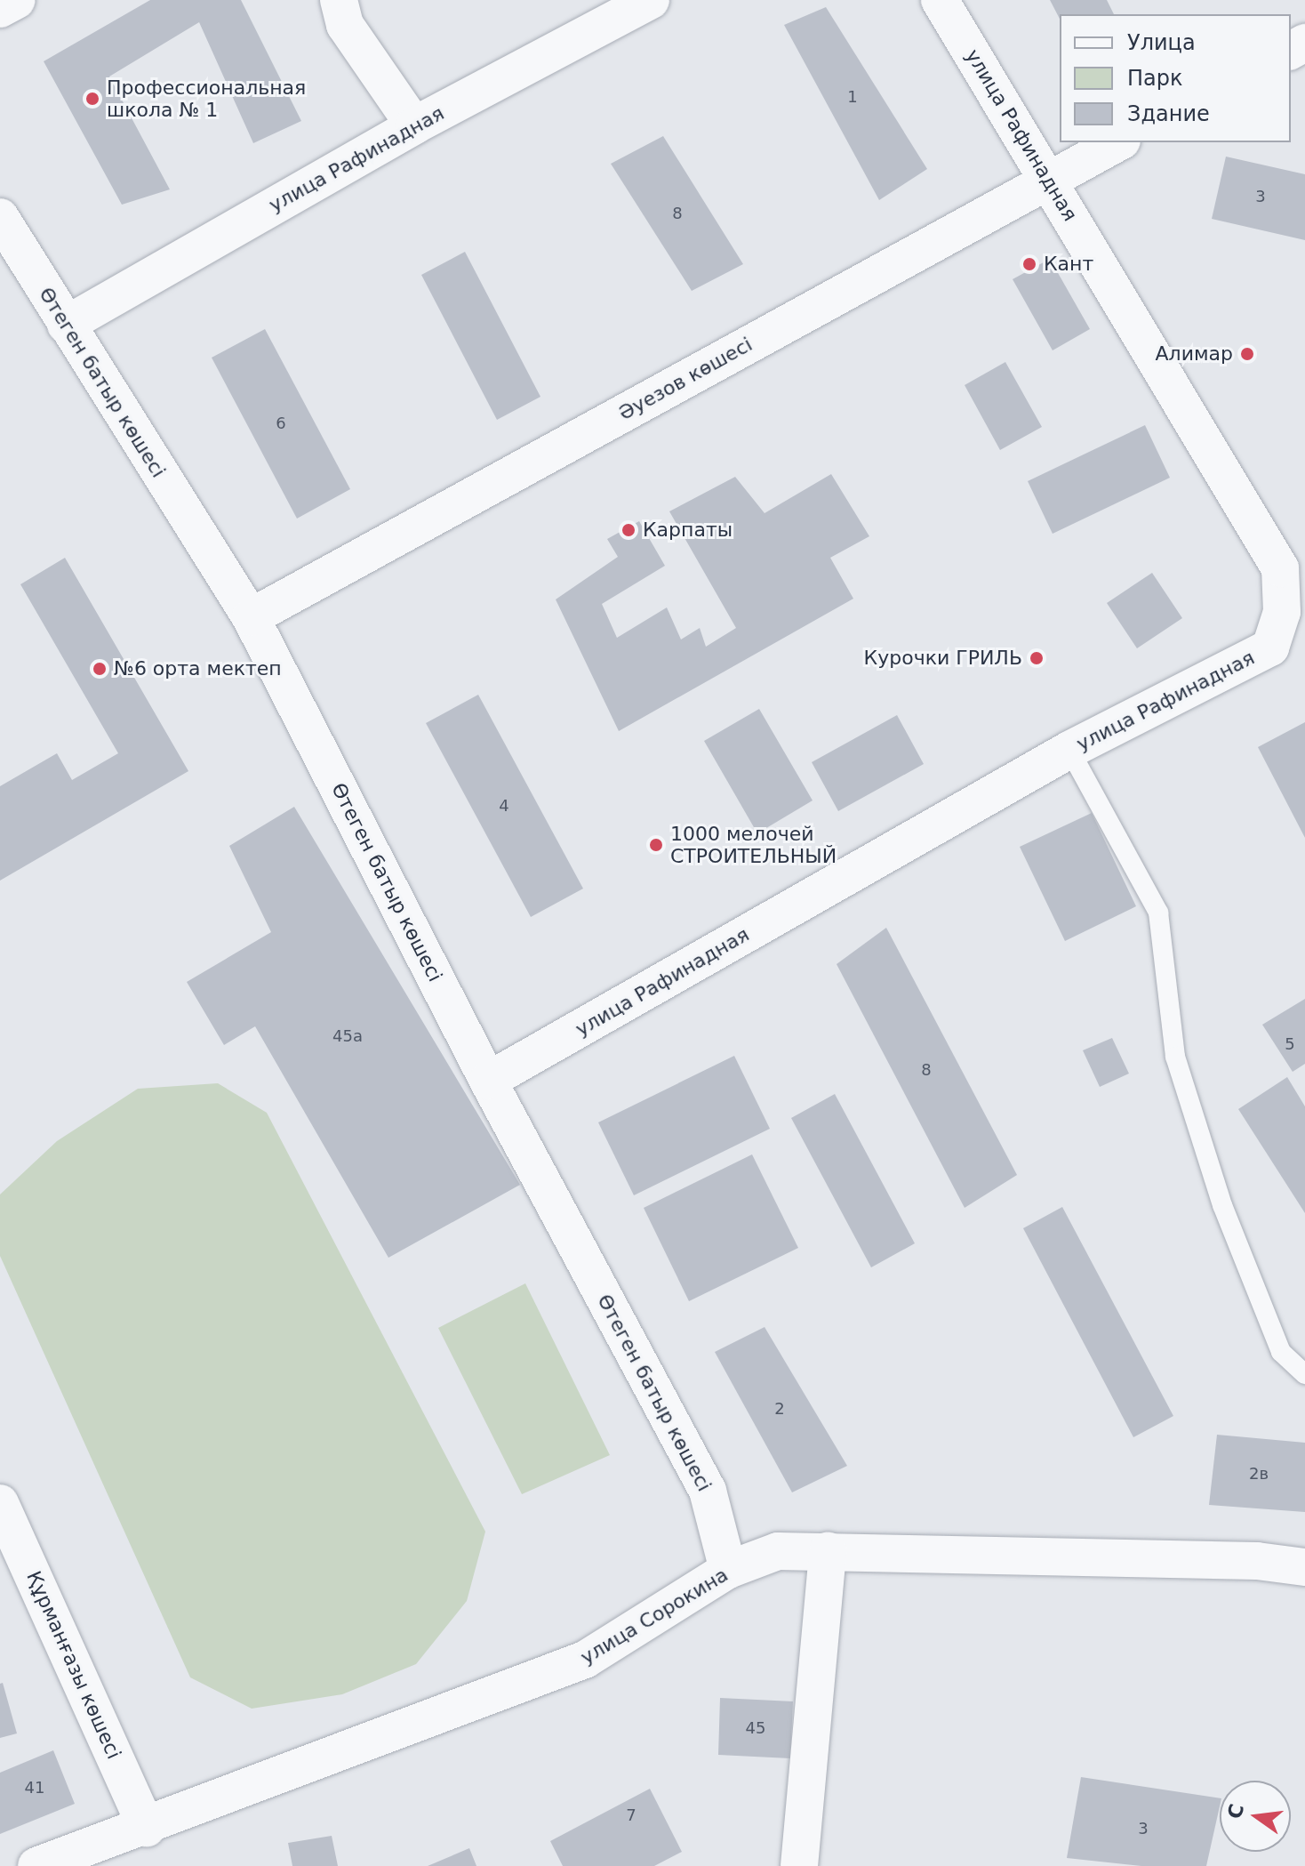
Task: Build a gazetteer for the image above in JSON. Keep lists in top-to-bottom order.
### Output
{
  "streets": {
    "street": [
      "улица Рафинадная",
      "Әуезов көшесі",
      "Өтеген батыр көшесі",
      "улица Сорокина",
      "Құрманғазы көшесі"
    ]
  },
  "crossings": [
    ["улица Рафинадная", "Әуезов көшесі"],
    ["улица Рафинадная", "Өтеген батыр көшесі"],
    ["Әуезов көшесі", "Өтеген батыр көшесі"],
    ["Өтеген батыр көшесі", "улица Сорокина"],
    ["улица Сорокина", "Құрманғазы көшесі"]
  ],
  "places": [
    "Профессиональная школа № 1",
    "Кант",
    "Алимар",
    "Карпаты",
    "Курочки ГРИЛЬ",
    "№6 орта мектеп",
    "1000 мелочей СТРОИТЕЛЬНЫЙ"
  ],
  "house_numbers": [
    "1",
    "3",
    "8",
    "6",
    "4",
    "45а",
    "5",
    "8",
    "2",
    "2в",
    "45",
    "41",
    "7",
    "3"
  ],
  "legend": ["Улица", "Парк", "Здание"],
  "north": "left"
}
